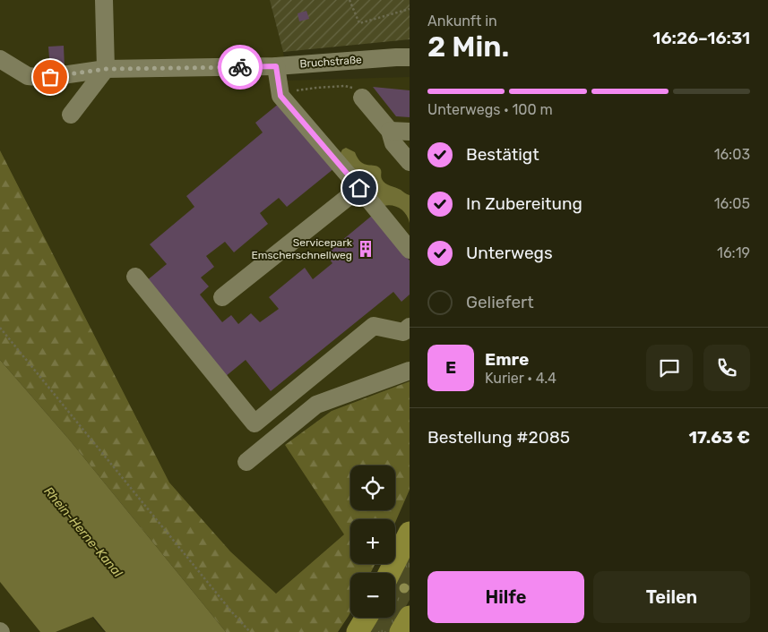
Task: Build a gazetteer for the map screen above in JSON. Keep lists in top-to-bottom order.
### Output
{
  "streets": {
    "street": ["Bruchstraße"]
  },
  "water": ["Rhein-Herne-Kanal"],
  "places": {
    "building": ["Servicepark Emscherschnellweg"]
  },
  "page": {
    "heading": ["2 Min.", "Ankunft in", "16:26–16:31"],
    "panel": [
      "Emre",
      "Kurier · 4.4",
      "Bestellung #2085",
      "17.63 €"
    ],
    "bar": "Unterwegs · 100 m",
    "list": [
      ["Bestätigt", "16:03"],
      ["In Zubereitung", "16:05"],
      ["Unterwegs", "16:19"],
      "Geliefert"
    ],
    "round": "E",
    "map_buttons": ["+", "−"],
    "buttons": ["Hilfe", "Teilen"]
  }
}
